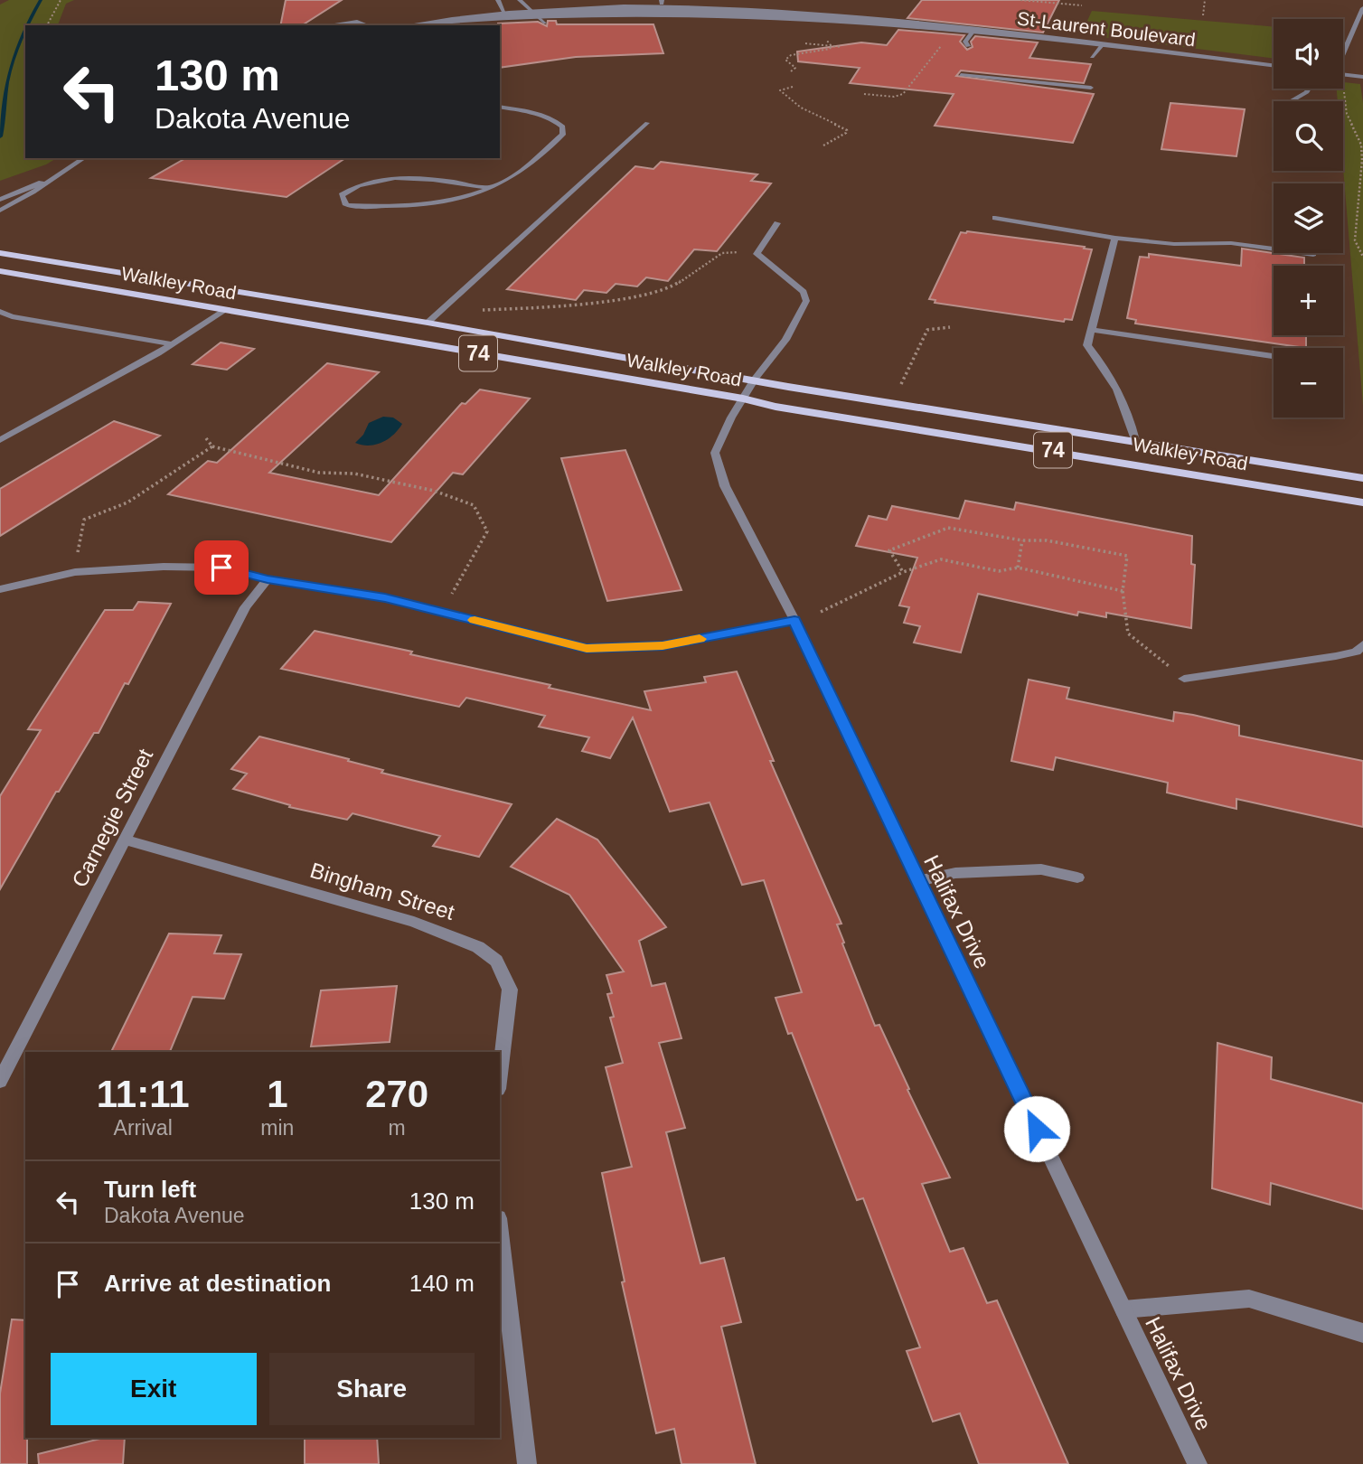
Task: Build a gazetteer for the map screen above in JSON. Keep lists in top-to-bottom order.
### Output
{
  "streets": {
    "main road": ["Walkley Road", "74"],
    "street": [
      "St-Laurent Boulevard",
      "Carnegie Street",
      "Bingham Street",
      "Halifax Drive"
    ]
  },
  "crossings": [
    ["Walkley Road", "Halifax Drive"],
    ["Carnegie Street", "Bingham Street"]
  ],
  "page": {
    "map_buttons": ["+", "−"],
    "turn": ["130 m", "Dakota Avenue"],
    "eta": [
      "11:11",
      "Arrival",
      "1",
      "min",
      "270",
      "m"
    ],
    "list": [
      {
        "name": "Turn left",
        "note": "Dakota Avenue",
        "value": "130 m"
      },
      {
        "name": "Arrive at destination",
        "value": "140 m"
      }
    ],
    "buttons": ["Exit", "Share"]
  }
}
